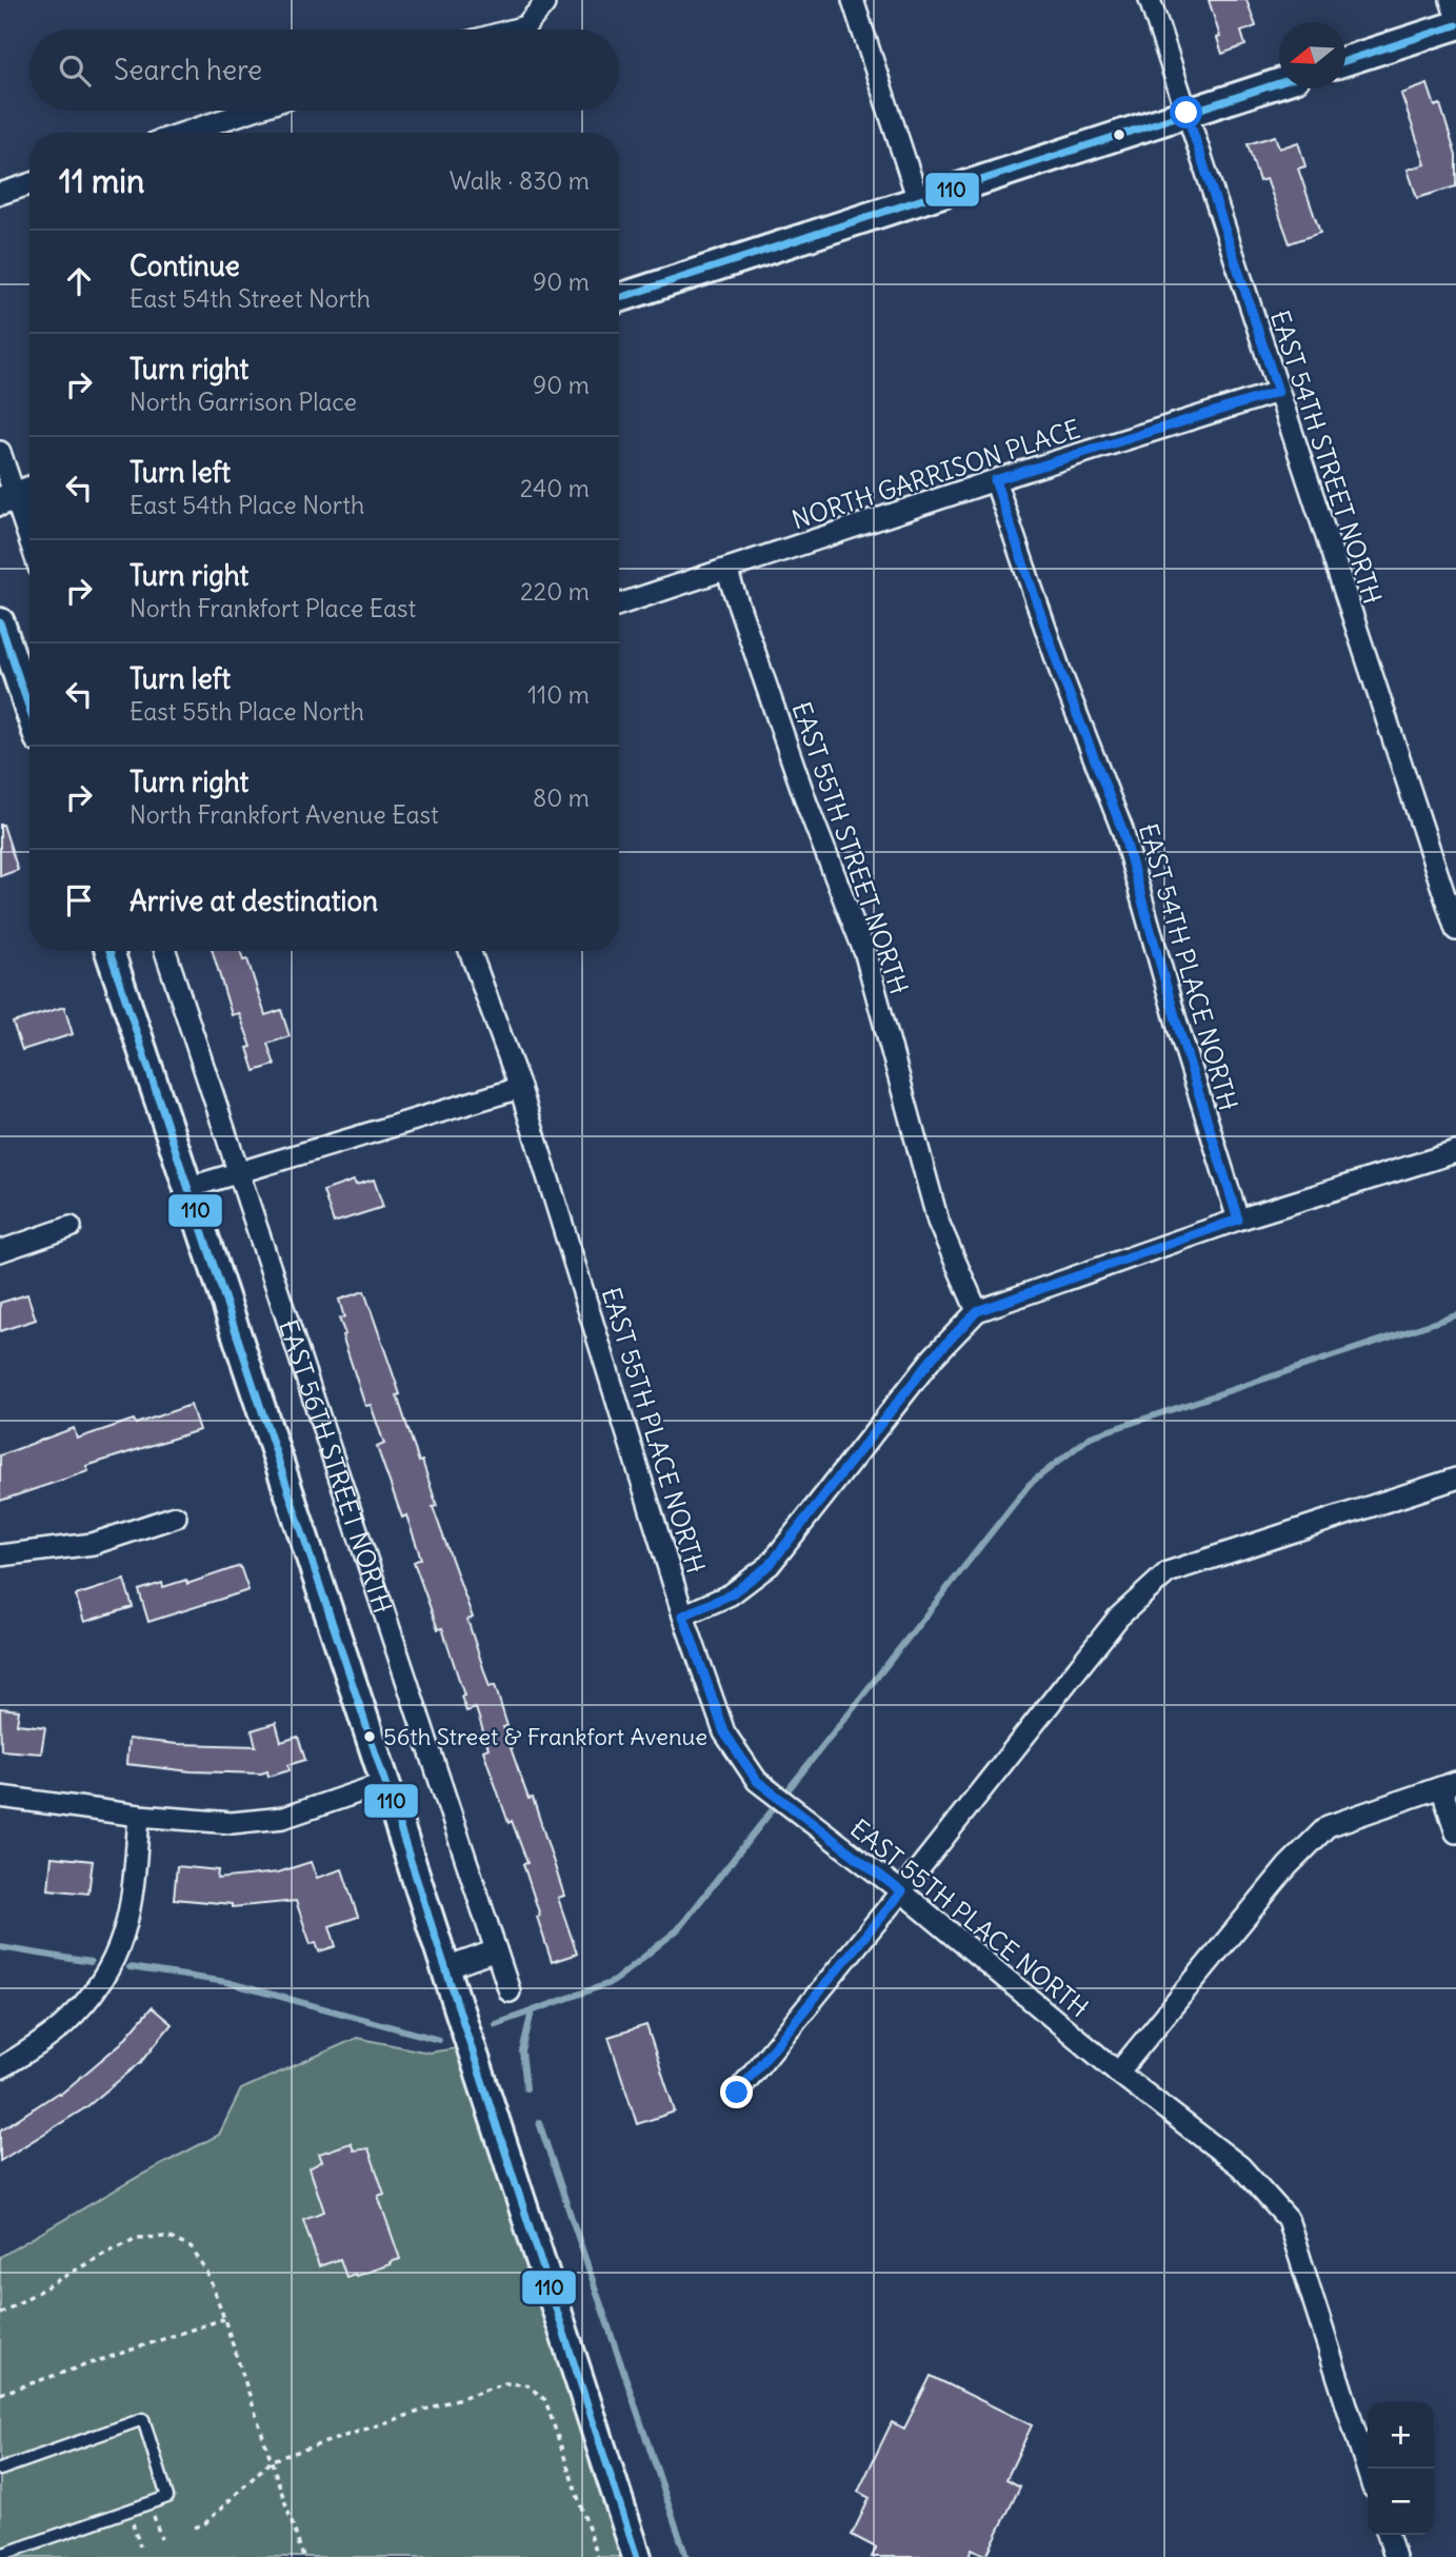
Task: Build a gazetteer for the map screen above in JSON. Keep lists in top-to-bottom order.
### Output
{
  "streets": {
    "street": [
      "EAST 54TH STREET NORTH",
      "NORTH GARRISON PLACE",
      "EAST 55TH STREET NORTH",
      "EAST 54TH PLACE NORTH",
      "EAST 55TH PLACE NORTH",
      "EAST 56TH STREET NORTH"
    ]
  },
  "crossings": [
    ["EAST 54TH STREET NORTH", "NORTH GARRISON PLACE"],
    ["NORTH GARRISON PLACE", "EAST 55TH STREET NORTH"],
    ["NORTH GARRISON PLACE", "EAST 54TH PLACE NORTH"]
  ],
  "places": ["56th Street & Frankfort Avenue"],
  "lines": ["transit line 110"],
  "north": "left",
  "page": {
    "search": "Search here",
    "heading": ["11 min", "Walk · 830 m"],
    "list": [
      ["Continue", "East 54th Street North", "90 m"],
      ["Turn right", "North Garrison Place", "90 m"],
      ["Turn left", "East 54th Place North", "240 m"],
      ["Turn right", "North Frankfort Place East", "220 m"],
      ["Turn left", "East 55th Place North", "110 m"],
      ["Turn right", "North Frankfort Avenue East", "80 m"],
      "Arrive at destination"
    ],
    "map_buttons": ["+", "−"]
  }
}
